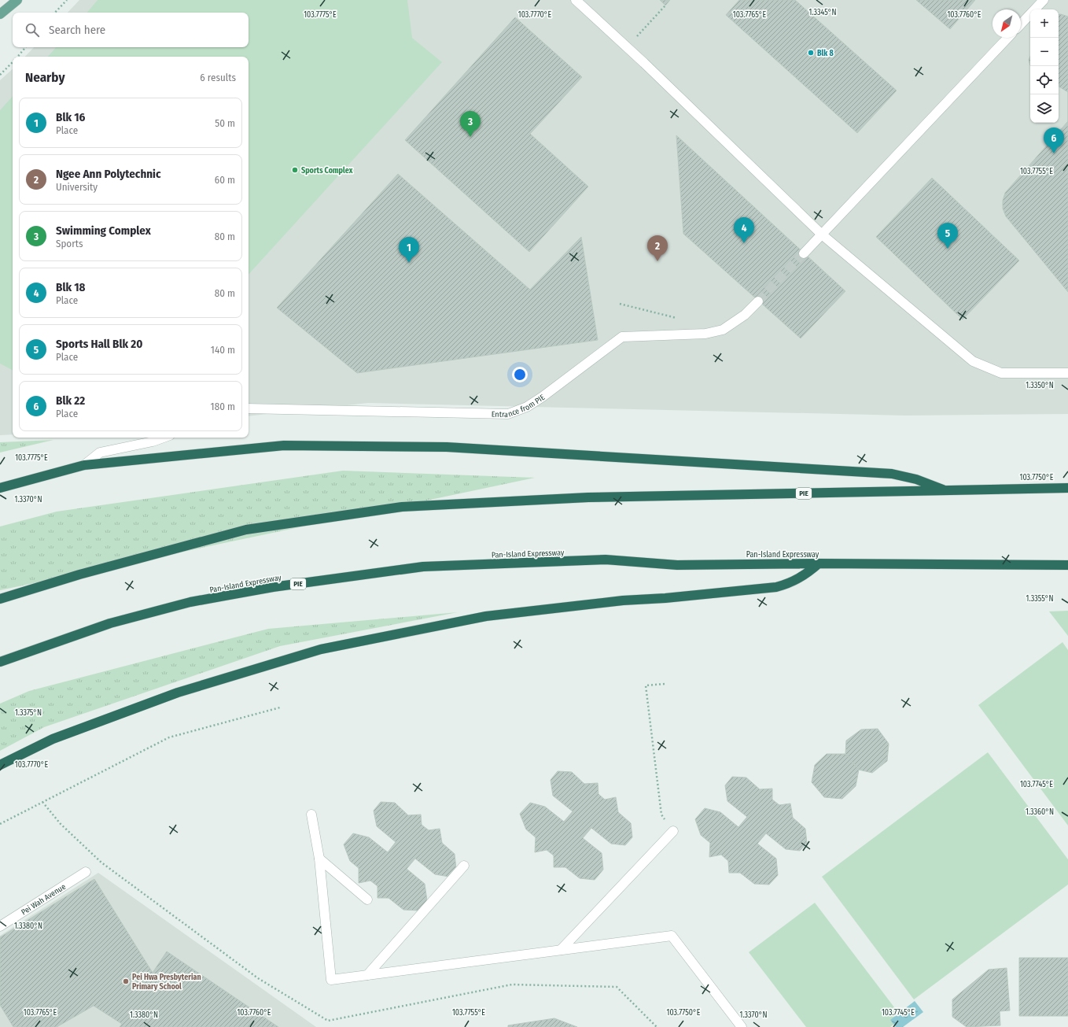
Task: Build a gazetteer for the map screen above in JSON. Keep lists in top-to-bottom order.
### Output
{
  "streets": {
    "highway": ["PIE", "Pan-Island Expressway"],
    "lane": ["Entrance from PIE", "Pei Wah Avenue"]
  },
  "places": ["Blk 8", "Sports Complex", "Pei Hwa Presbyterian Primary School"],
  "north": "bottom left",
  "page": {
    "map_buttons": ["+", "−"],
    "search": "Search here",
    "heading": ["Nearby", "6 results"],
    "list": [
      {
        "mark": "1",
        "name": "Blk 16",
        "note": "Place",
        "value": "50 m"
      },
      {
        "mark": "2",
        "name": "Ngee Ann Polytechnic",
        "note": "University",
        "value": "60 m"
      },
      {
        "mark": "3",
        "name": "Swimming Complex",
        "note": "Sports",
        "value": "80 m"
      },
      {
        "mark": "4",
        "name": "Blk 18",
        "note": "Place",
        "value": "80 m"
      },
      {
        "mark": "5",
        "name": "Sports Hall Blk 20",
        "note": "Place",
        "value": "140 m"
      },
      {
        "mark": "6",
        "name": "Blk 22",
        "note": "Place",
        "value": "180 m"
      }
    ],
    "pins": [
      "3",
      "6",
      "4",
      "5",
      "2",
      "1"
    ]
  },
  "coordinates": [
    "1.3345°N",
    "103.7775°E",
    "103.7770°E",
    "103.7765°E",
    "103.7760°E",
    "103.7755°E",
    "1.3350°N",
    "103.7750°E",
    "1.3370°N",
    "1.3355°N",
    "1.3375°N",
    "103.7745°E",
    "1.3360°N",
    "1.3380°N"
  ]
}
